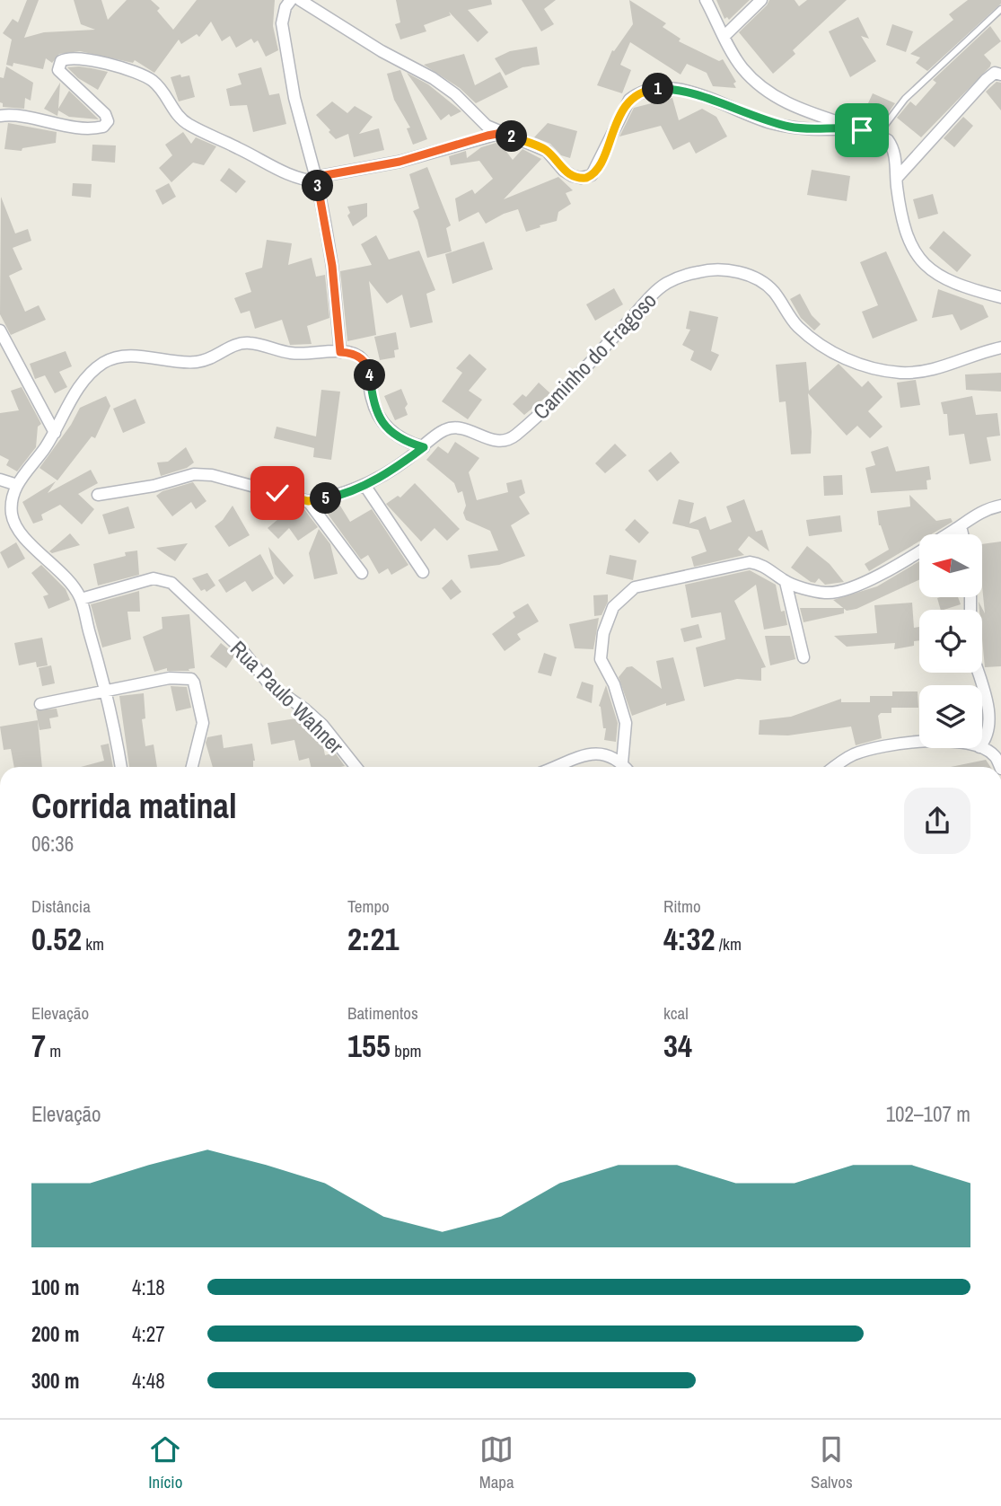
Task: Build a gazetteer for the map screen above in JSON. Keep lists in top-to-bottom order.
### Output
{
  "streets": {
    "street": ["Caminho do Fragoso", "Rua Paulo Wahner"]
  },
  "north": "left",
  "page": {
    "pins": [
      "1",
      "2",
      "3",
      "4",
      "5"
    ],
    "heading": ["Corrida matinal", "06:36"],
    "stats": [
      ["Distância", "0.52 km"],
      ["Tempo", "2:21"],
      ["Ritmo", "4:32 /km"],
      ["Elevação", "7 m"],
      ["Batimentos", "155 bpm"],
      ["kcal", "34"]
    ],
    "chart": ["Elevação", "102–107 m"],
    "list": [
      {
        "name": "100 m",
        "note": "4:18"
      },
      {
        "name": "200 m",
        "note": "4:27"
      },
      {
        "name": "300 m",
        "note": "4:48"
      }
    ],
    "tabs": ["Início", "Mapa", "Salvos"]
  }
}
